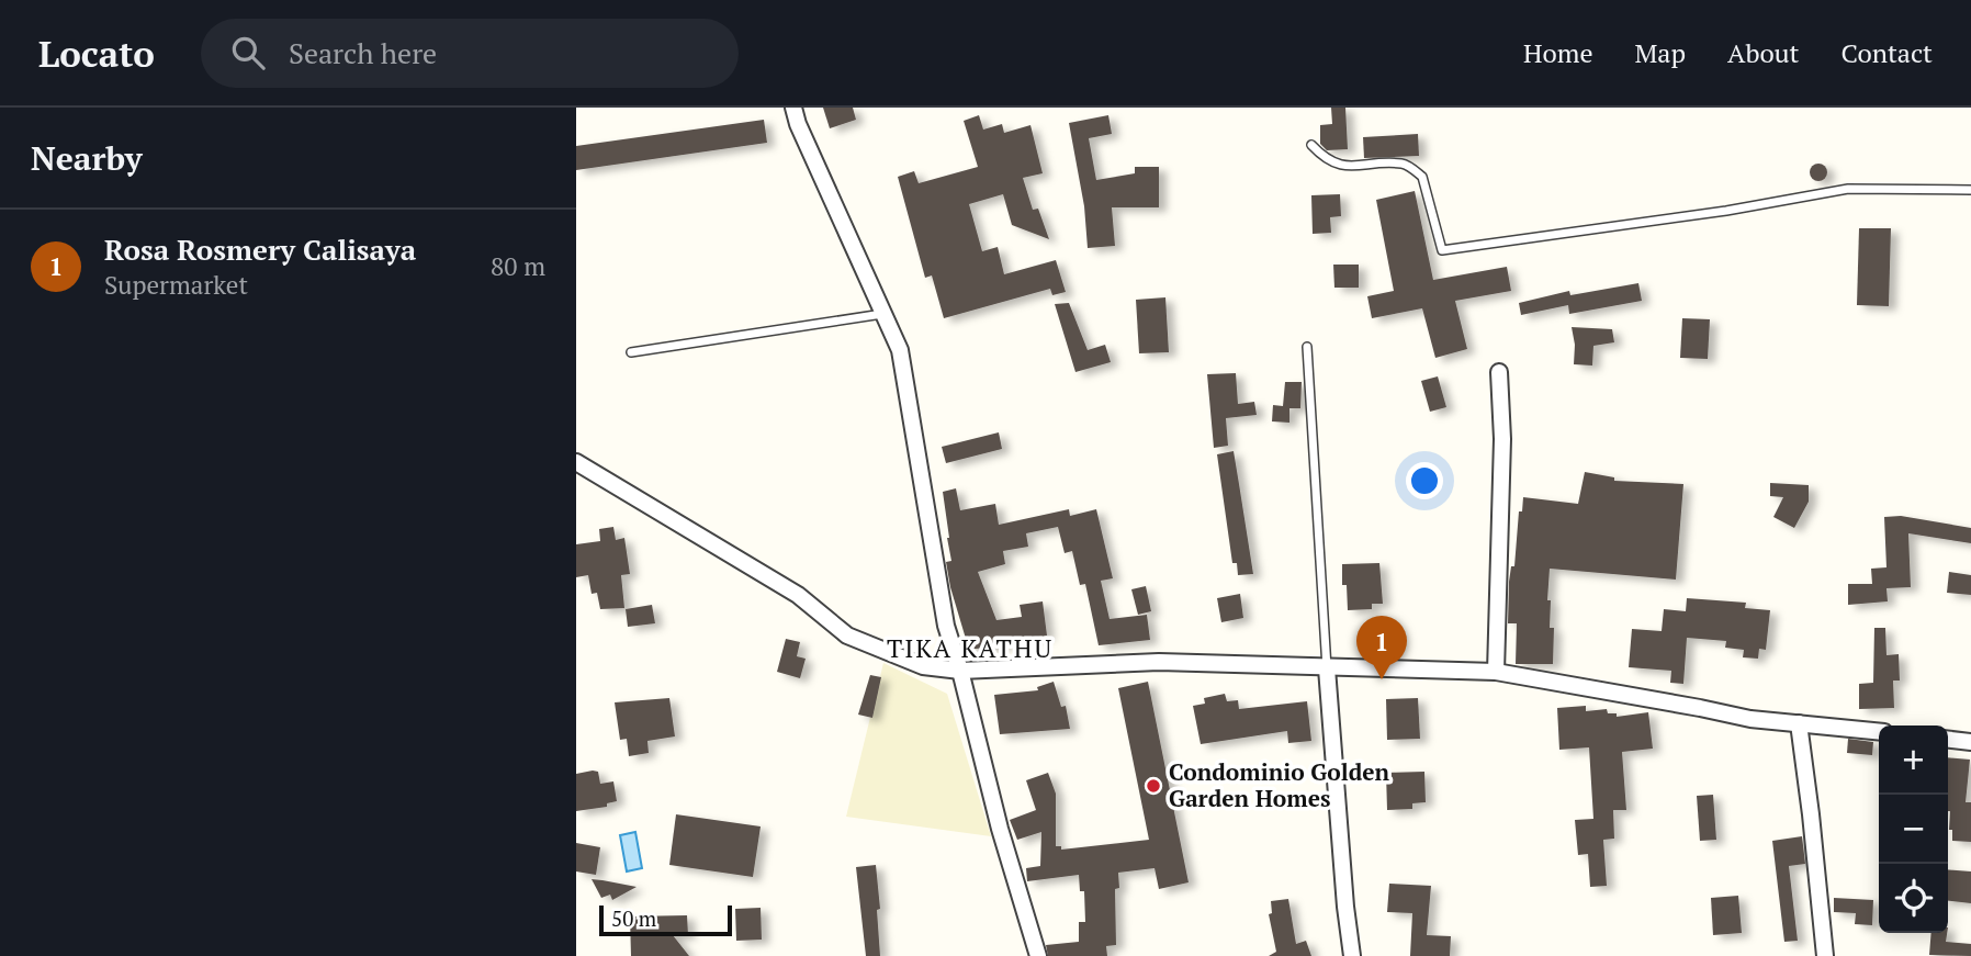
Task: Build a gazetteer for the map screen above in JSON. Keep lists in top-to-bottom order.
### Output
{
  "districts": ["TIKA KATHU"],
  "places": ["Condominio Golden Garden Homes"],
  "scale_bar": "50 m",
  "page": {
    "header": "Locato",
    "search": "Search here",
    "nav": [
      "Home",
      "Map",
      "About",
      "Contact"
    ],
    "heading": "Nearby",
    "list": [
      {
        "mark": "1",
        "name": "Rosa Rosmery Calisaya",
        "note": "Supermarket",
        "value": "80 m"
      }
    ],
    "pins": "1",
    "map_buttons": ["+", "−"],
    "scale": "50 m"
  }
}
